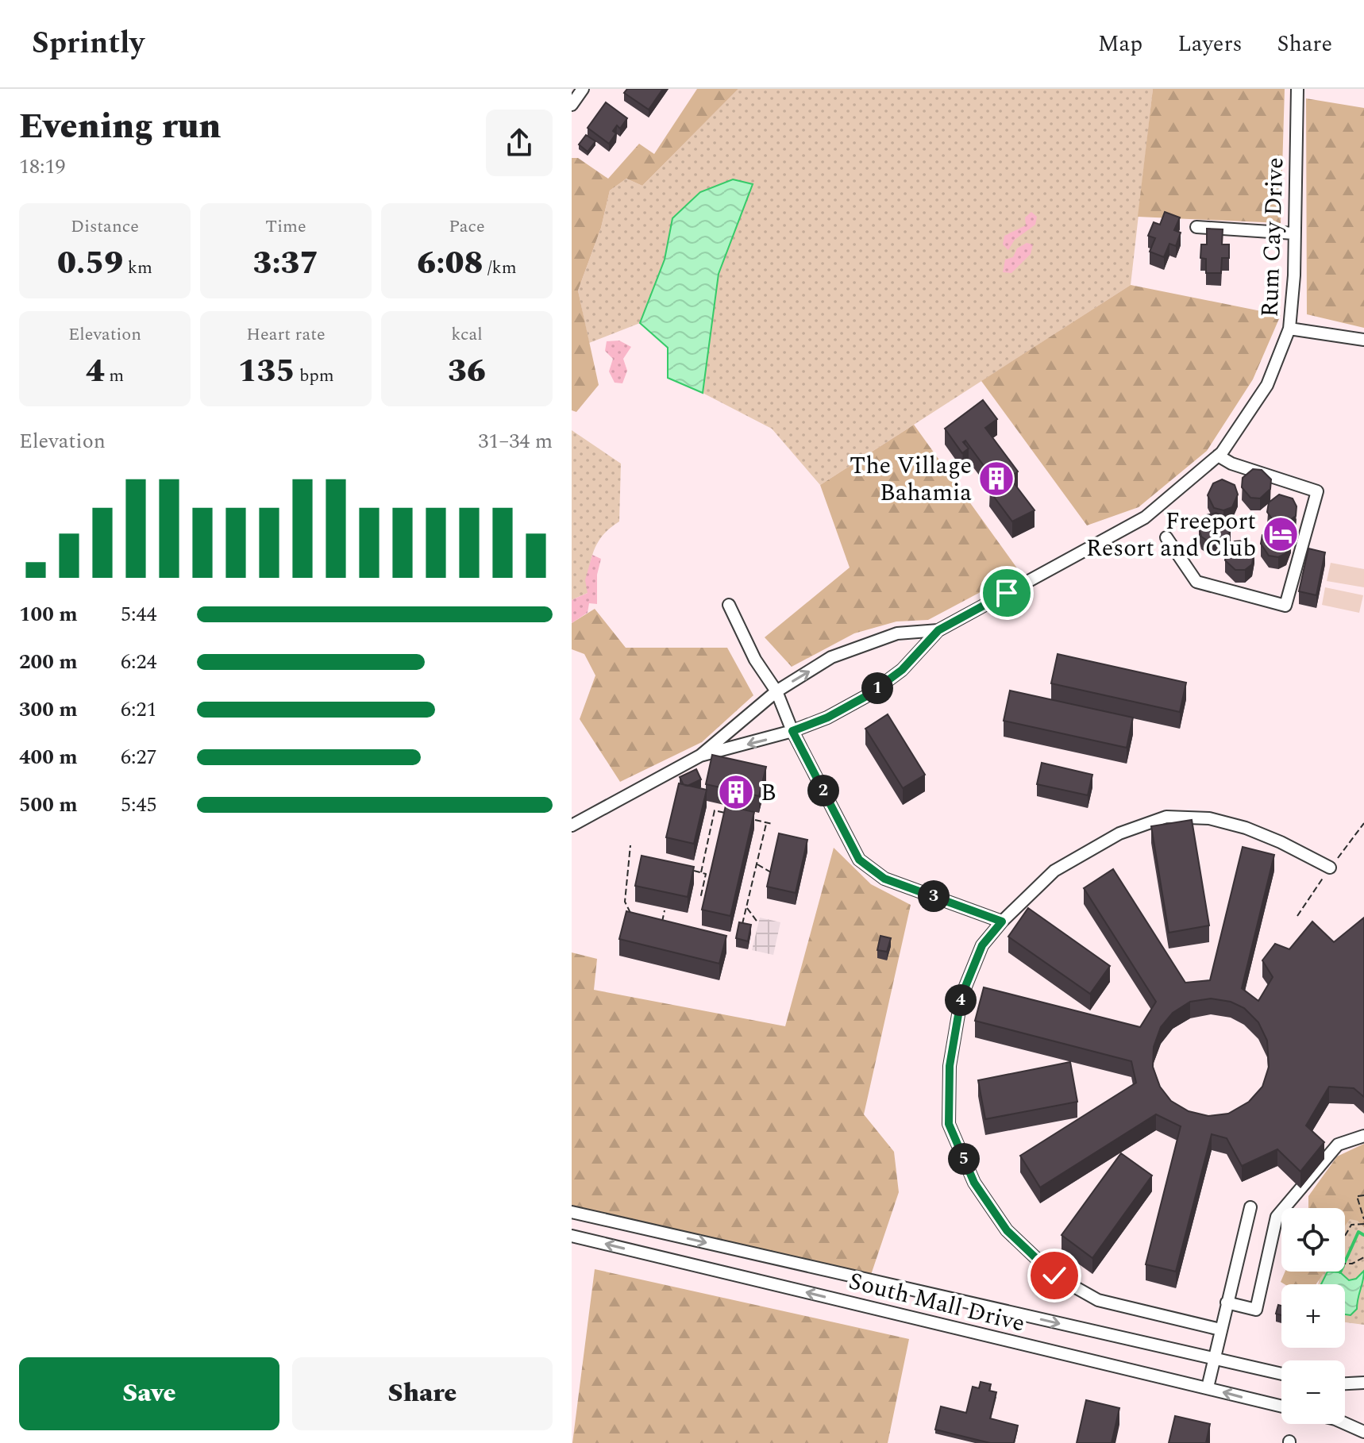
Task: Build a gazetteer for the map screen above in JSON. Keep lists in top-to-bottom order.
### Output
{
  "streets": {
    "street": ["Rum Cay Drive", "South Mall Drive"]
  },
  "places": {
    "building": ["The Village Bahamia", "B"],
    "hotel": ["Freeport Resort and Club"]
  },
  "page": {
    "header": "Sprintly",
    "nav": ["Map", "Layers", "Share"],
    "heading": ["Evening run", "18:19"],
    "stats": [
      ["Distance", "0.59 km"],
      ["Time", "3:37"],
      ["Pace", "6:08 /km"],
      ["Elevation", "4 m"],
      ["Heart rate", "135 bpm"],
      ["kcal", "36"]
    ],
    "chart": ["Elevation", "31–34 m"],
    "list": [
      {
        "name": "100 m",
        "note": "5:44"
      },
      {
        "name": "200 m",
        "note": "6:24"
      },
      {
        "name": "300 m",
        "note": "6:21"
      },
      {
        "name": "400 m",
        "note": "6:27"
      },
      {
        "name": "500 m",
        "note": "5:45"
      }
    ],
    "pins": [
      "1",
      "2",
      "3",
      "4",
      "5"
    ],
    "map_buttons": ["+", "−"],
    "buttons": ["Save", "Share"]
  }
}
